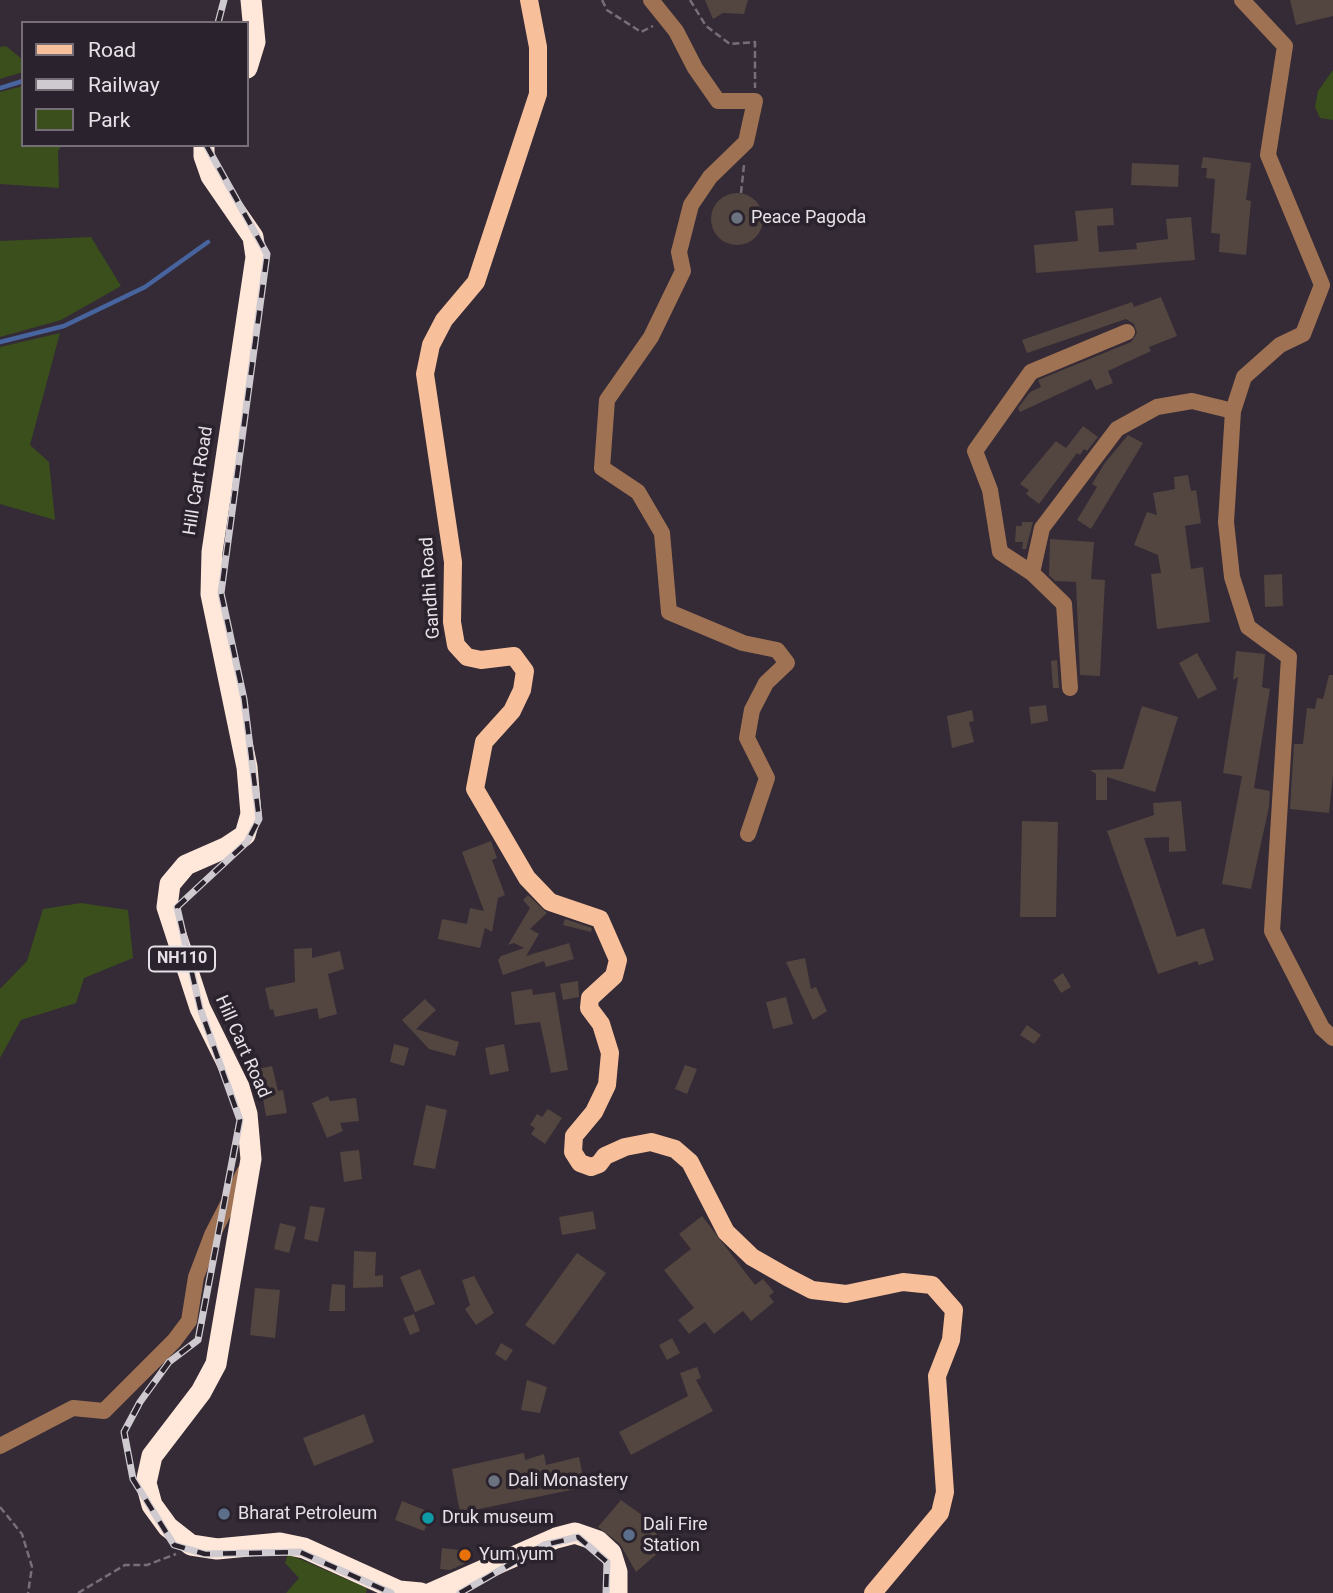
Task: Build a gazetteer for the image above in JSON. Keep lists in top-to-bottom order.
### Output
{
  "streets": {
    "highway": ["Hill Cart Road", "NH110"],
    "main road": ["Gandhi Road"]
  },
  "places": [
    "Peace Pagoda",
    "Dali Monastery",
    "Bharat Petroleum",
    "Druk museum",
    "Dali Fire Station",
    "Yum yum"
  ],
  "legend": ["Road", "Railway", "Park"]
}
